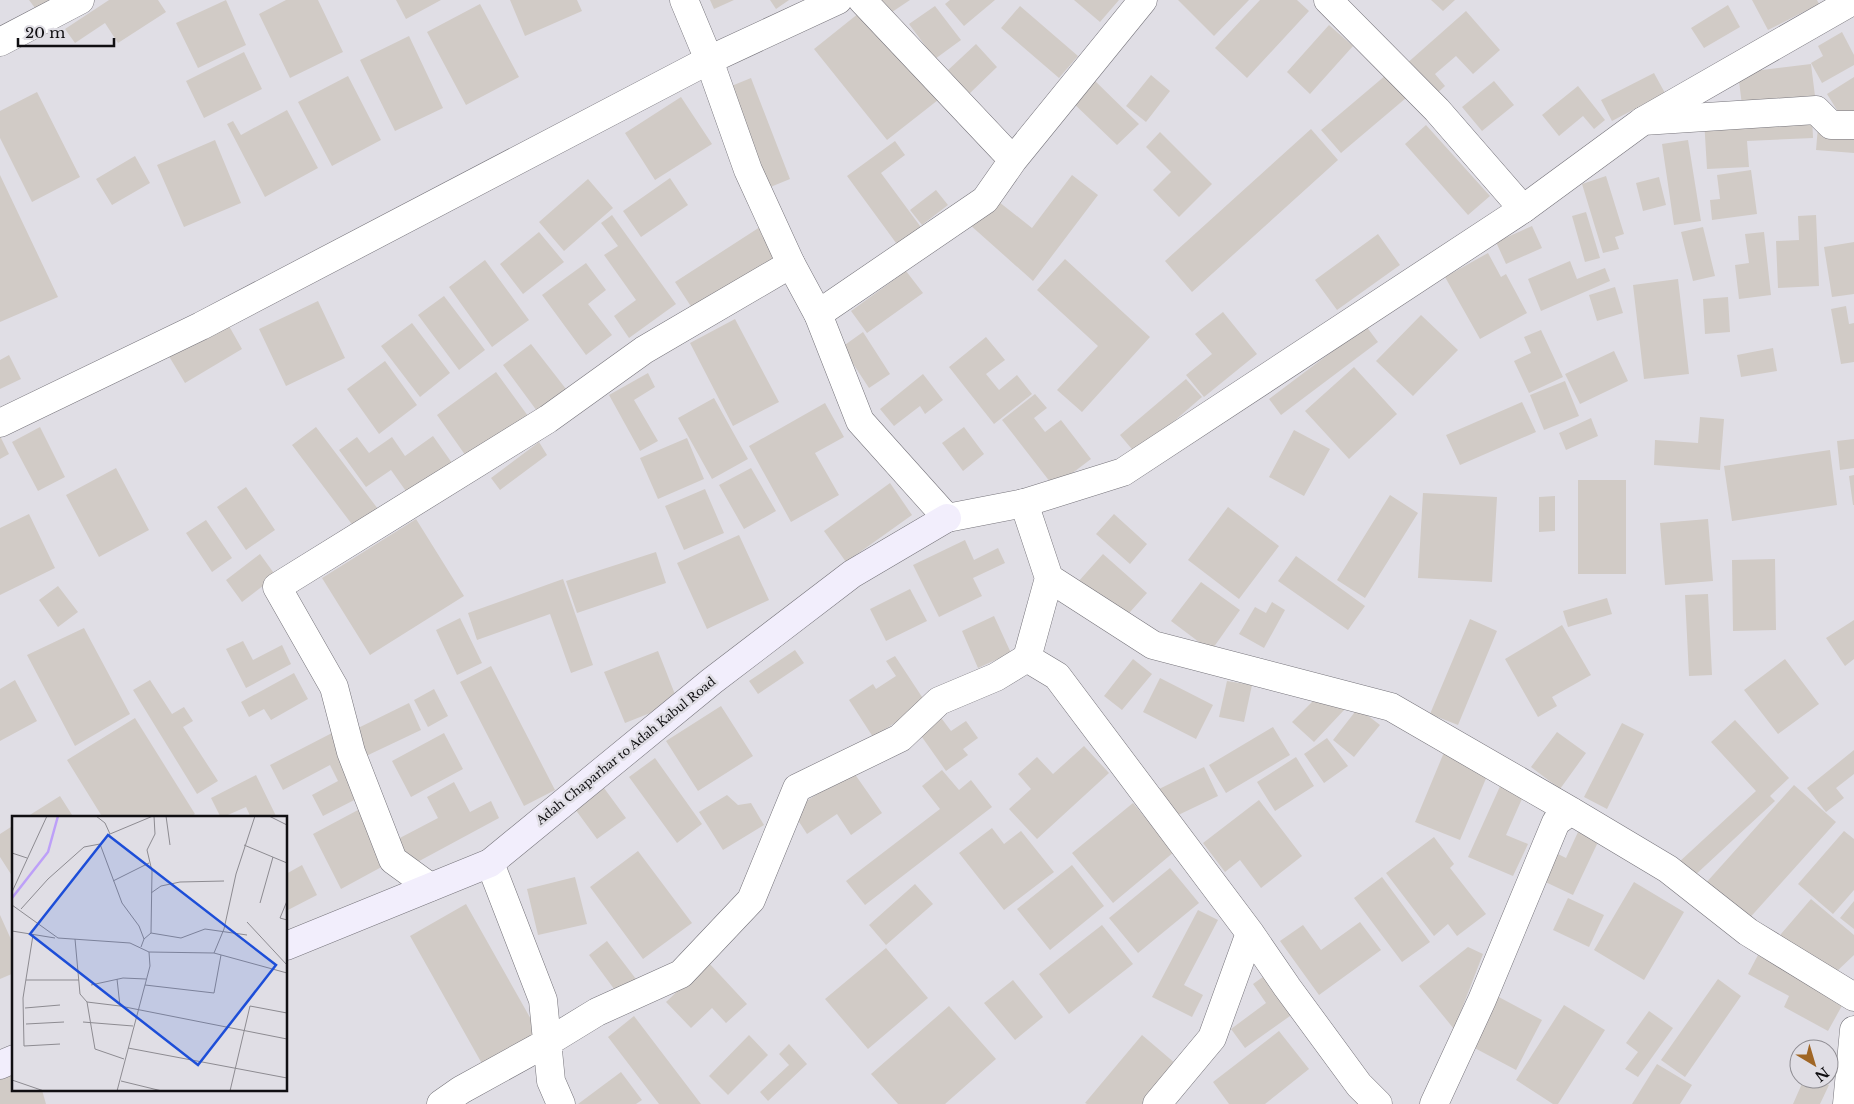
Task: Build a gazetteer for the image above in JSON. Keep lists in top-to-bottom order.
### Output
{
  "streets": {
    "main road": ["Adah Chaparhar to Adah Kabul Road"]
  },
  "scale_bar": "20 m",
  "north": "bottom right"
}
